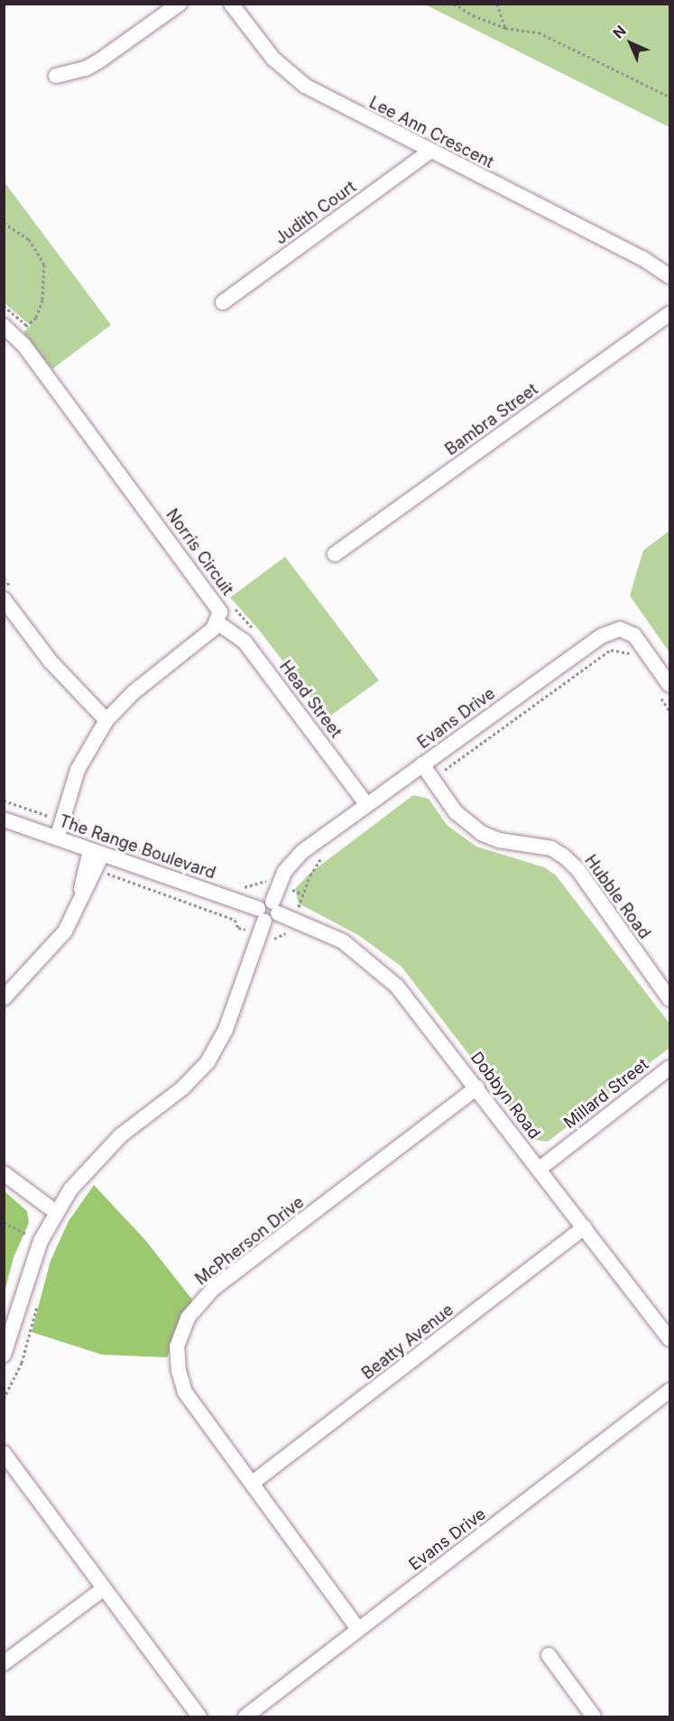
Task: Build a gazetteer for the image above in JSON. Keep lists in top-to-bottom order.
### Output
{
  "streets": {
    "street": [
      "Lee Ann Crescent",
      "Judith Court",
      "Bambra Street",
      "Norris Circuit",
      "Head Street",
      "Evans Drive",
      "The Range Boulevard",
      "Hubble Road",
      "Millard Street",
      "Dobbyn Road",
      "McPherson Drive",
      "Beatty Avenue"
    ]
  },
  "crossings": [
    ["Lee Ann Crescent", "Judith Court"],
    ["Norris Circuit", "Head Street"],
    ["Norris Circuit", "The Range Boulevard"],
    ["Head Street", "Evans Drive"],
    ["Evans Drive", "The Range Boulevard"],
    ["Evans Drive", "Hubble Road"],
    ["Evans Drive", "Dobbyn Road"],
    ["Evans Drive", "McPherson Drive"],
    ["The Range Boulevard", "Dobbyn Road"],
    ["Millard Street", "Dobbyn Road"],
    ["Dobbyn Road", "McPherson Drive"],
    ["Dobbyn Road", "Beatty Avenue"],
    ["McPherson Drive", "Beatty Avenue"]
  ],
  "north": "top left"
}
